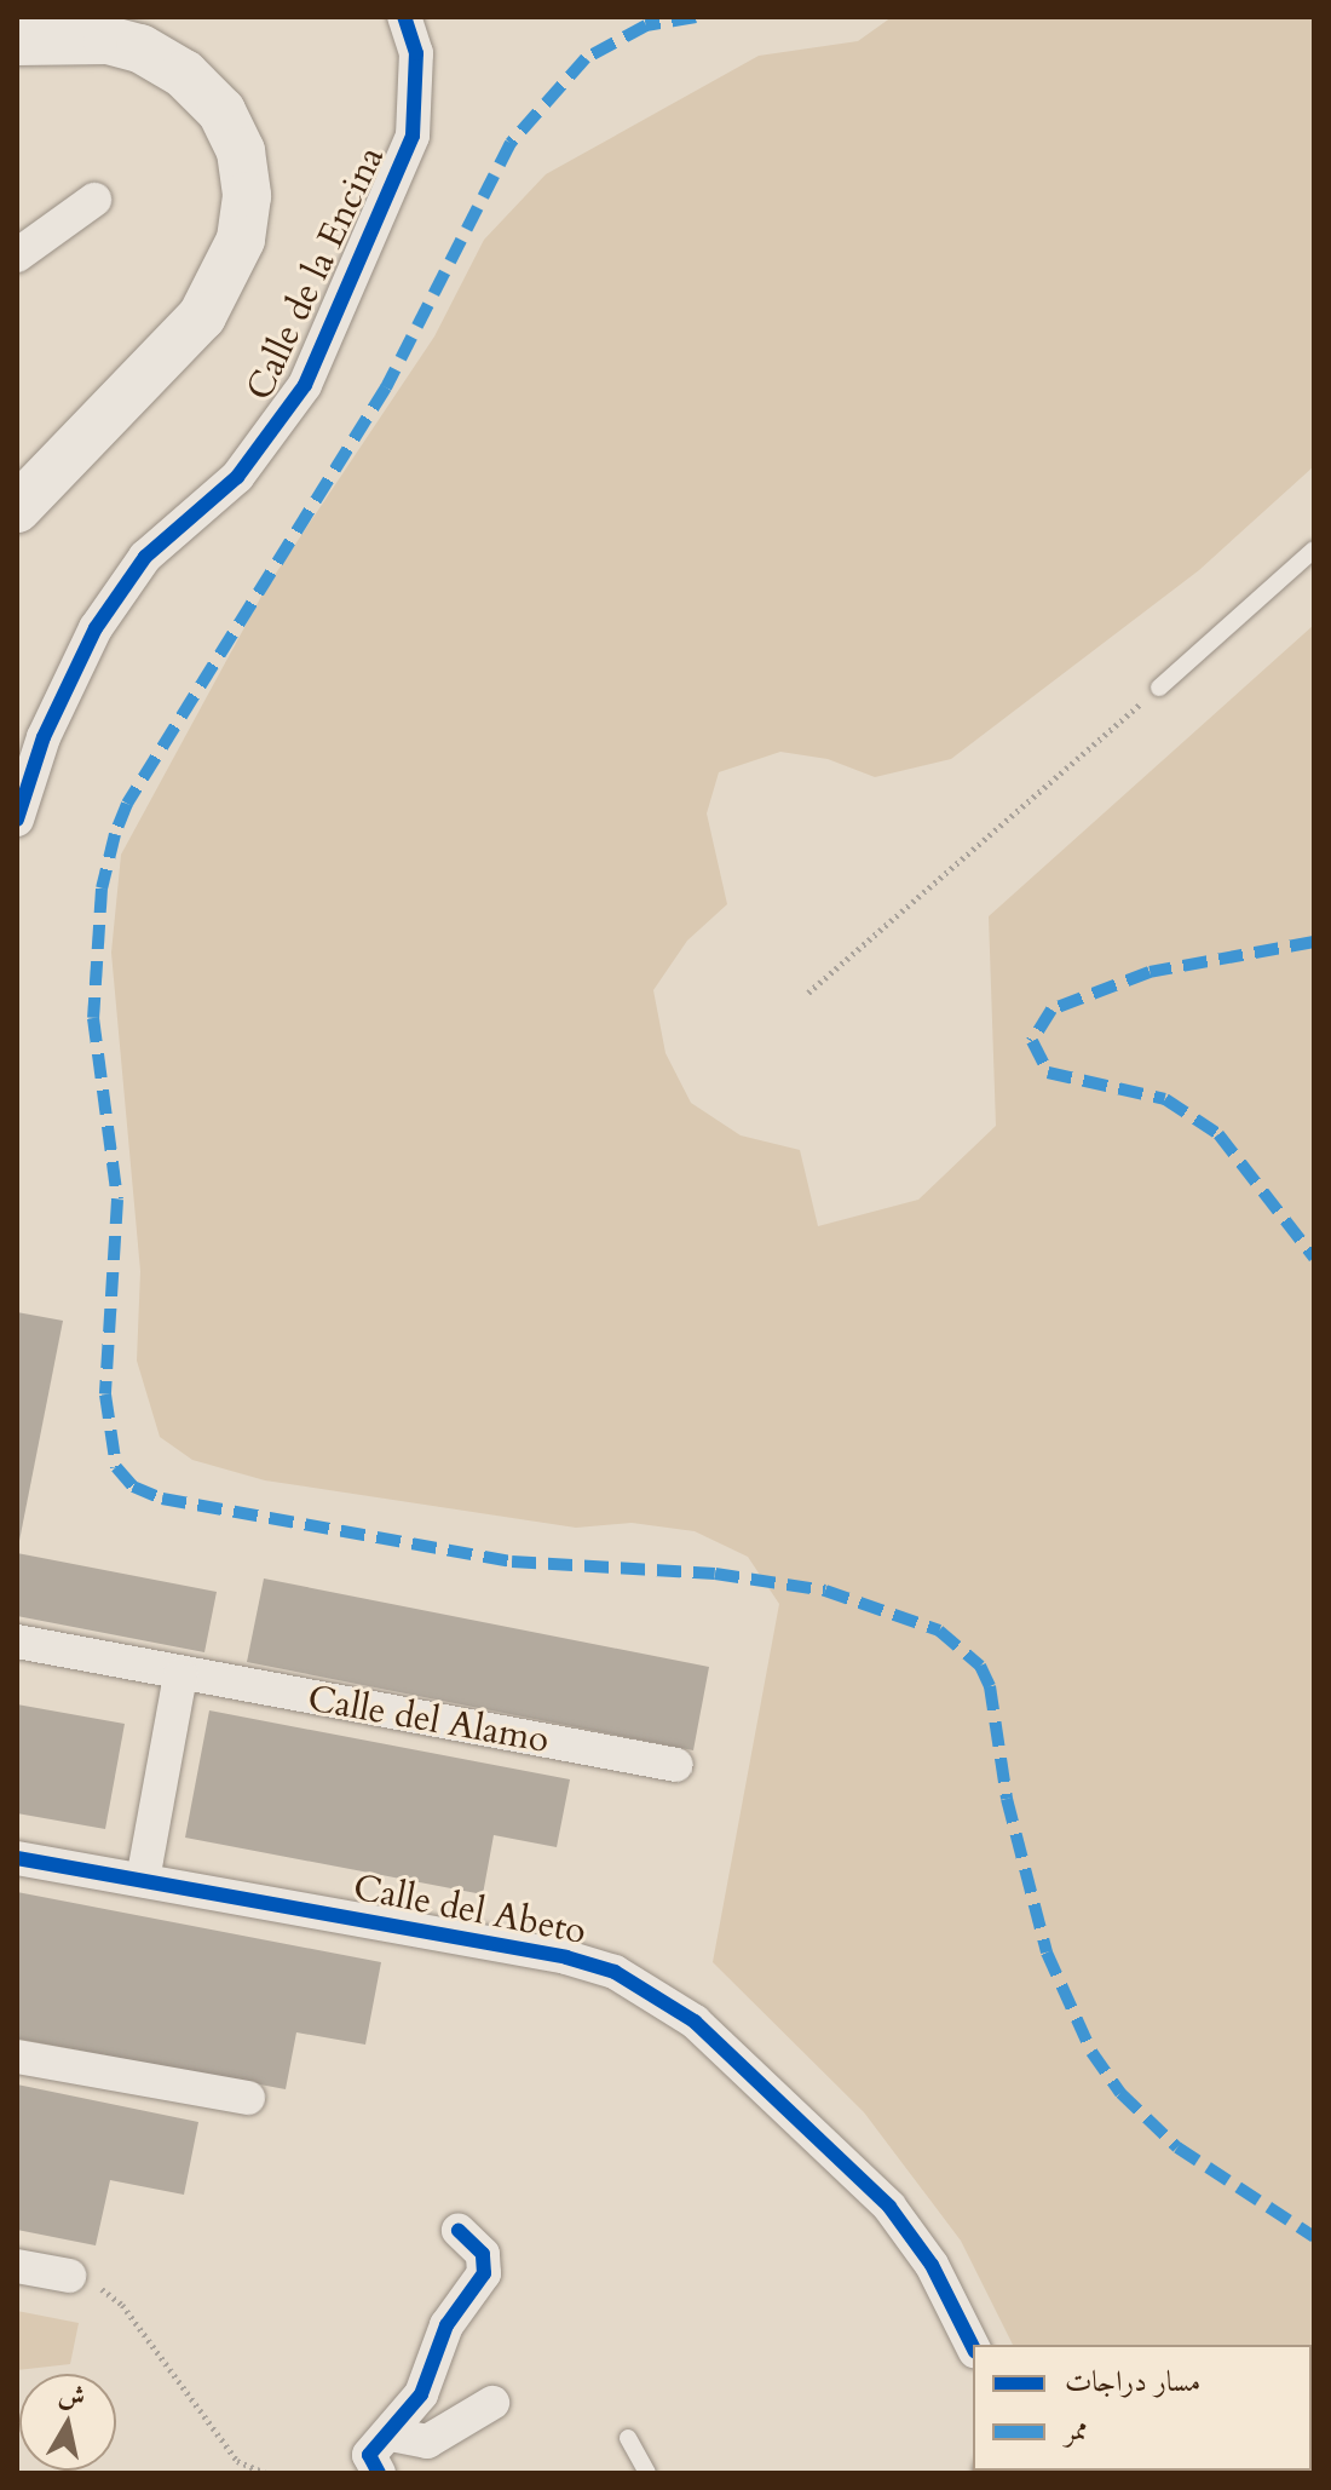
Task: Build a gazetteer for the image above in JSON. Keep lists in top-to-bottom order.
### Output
{
  "streets": {
    "street": ["Calle de la Encina", "Calle del Alamo", "Calle del Abeto"]
  },
  "legend": ["مسار دراجات", "ممر"],
  "north": "top"
}
